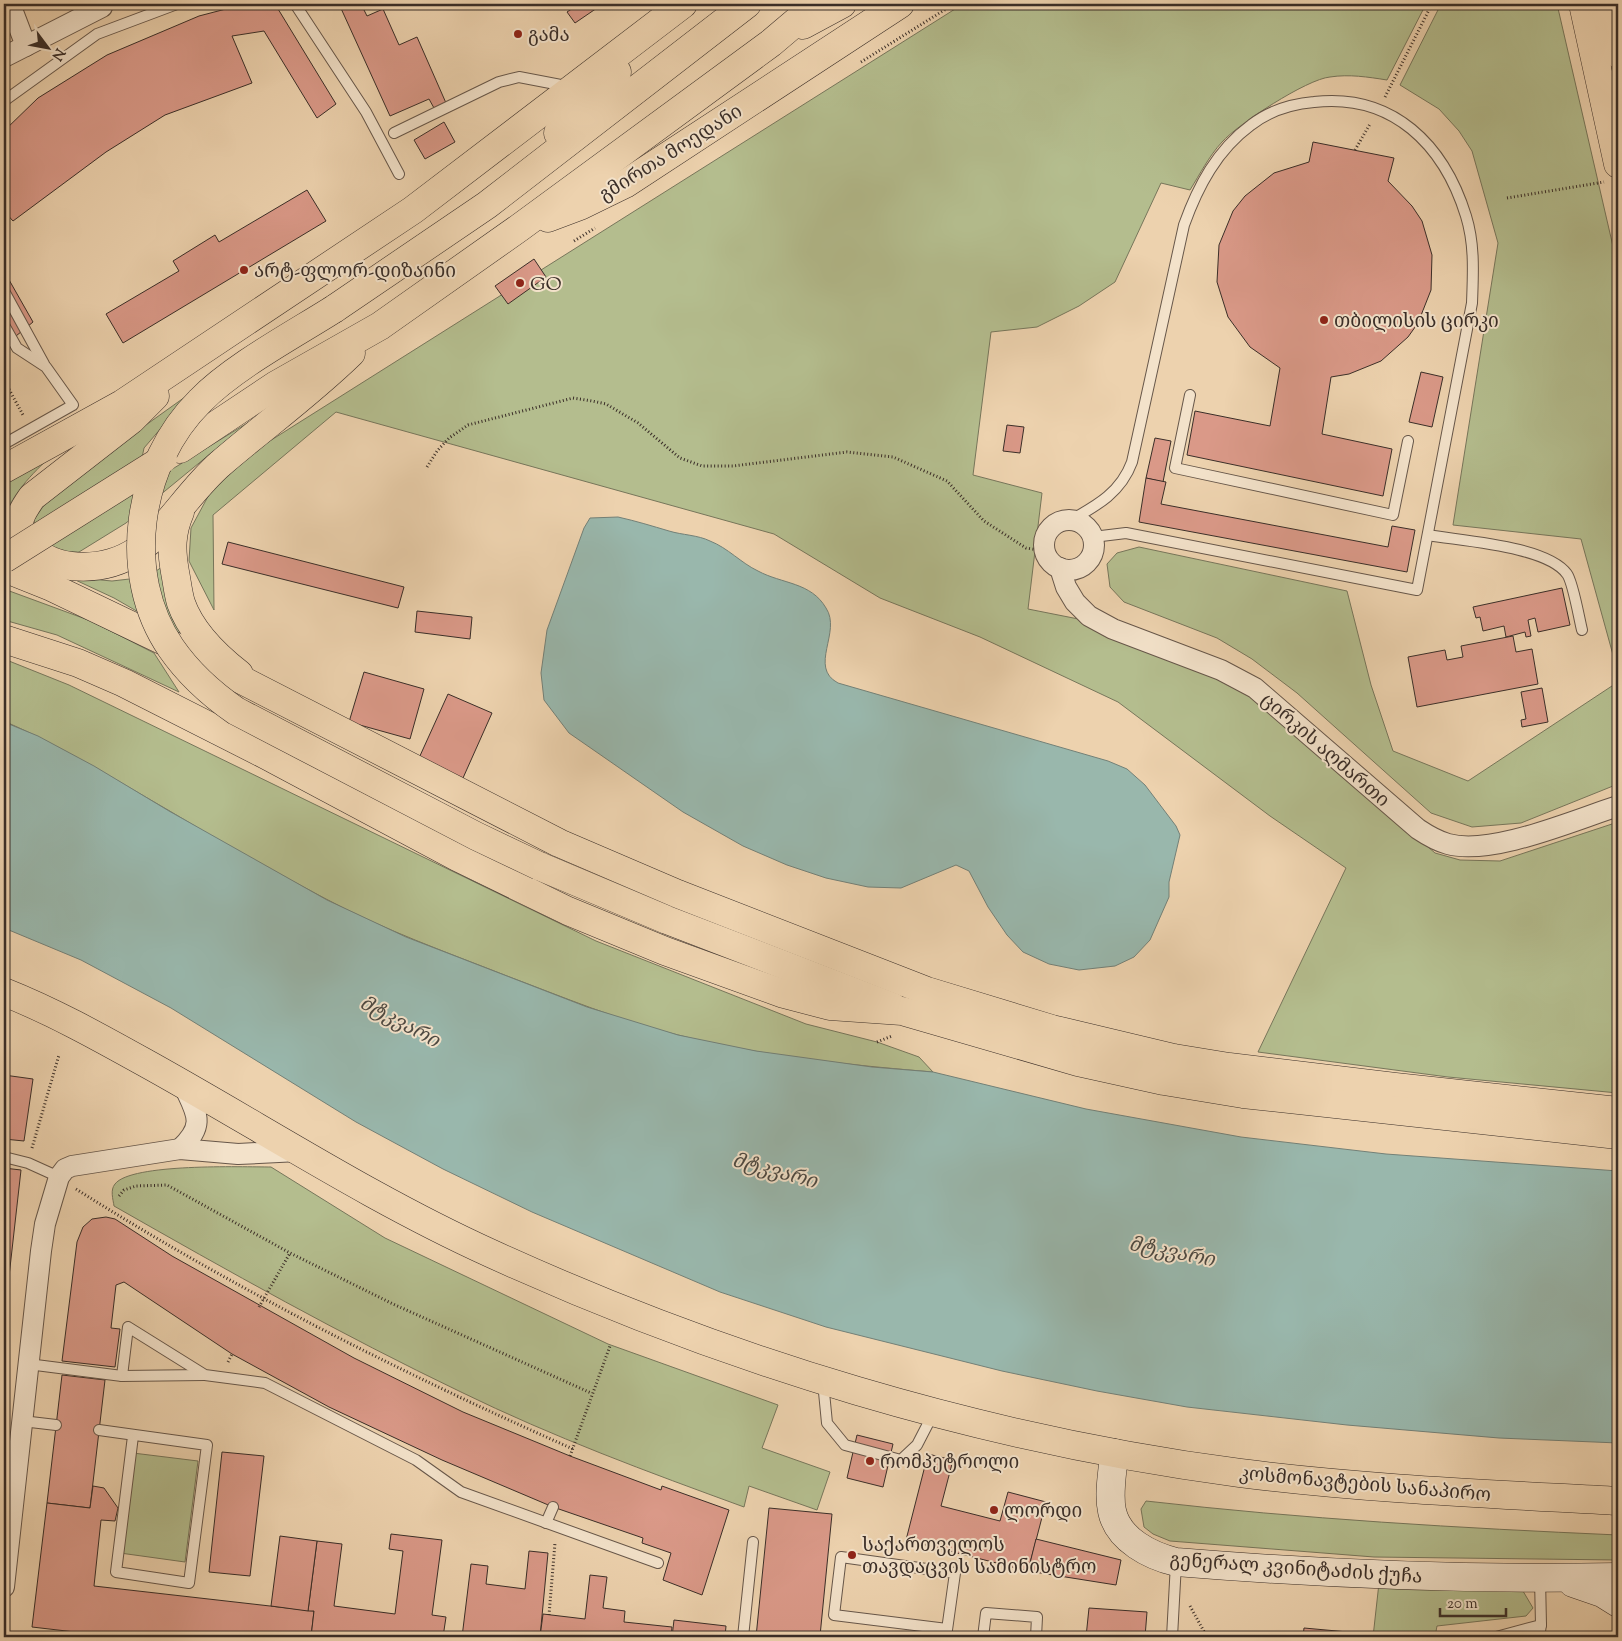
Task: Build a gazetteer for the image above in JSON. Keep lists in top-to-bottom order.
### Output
{
  "streets": {
    "main road": ["გმირთა მოედანი", "კოსმონავტების სანაპირო", "გენერალ კვინიტაძის ქუჩა"],
    "street": ["ცირკის აღმართი"]
  },
  "crossings": [
    ["კოსმონავტების სანაპირო", "გენერალ კვინიტაძის ქუჩა"]
  ],
  "water": ["მტკვარი"],
  "places": [
    "გამა",
    "არტ-ფლორ-დიზაინი",
    "GO",
    "თბილისის ცირკი",
    "რომპეტროლი",
    "ლორდი",
    "საქართველოს თავდაცვის სამინისტრო"
  ],
  "scale_bar": "20 m",
  "north": "bottom right"
}
